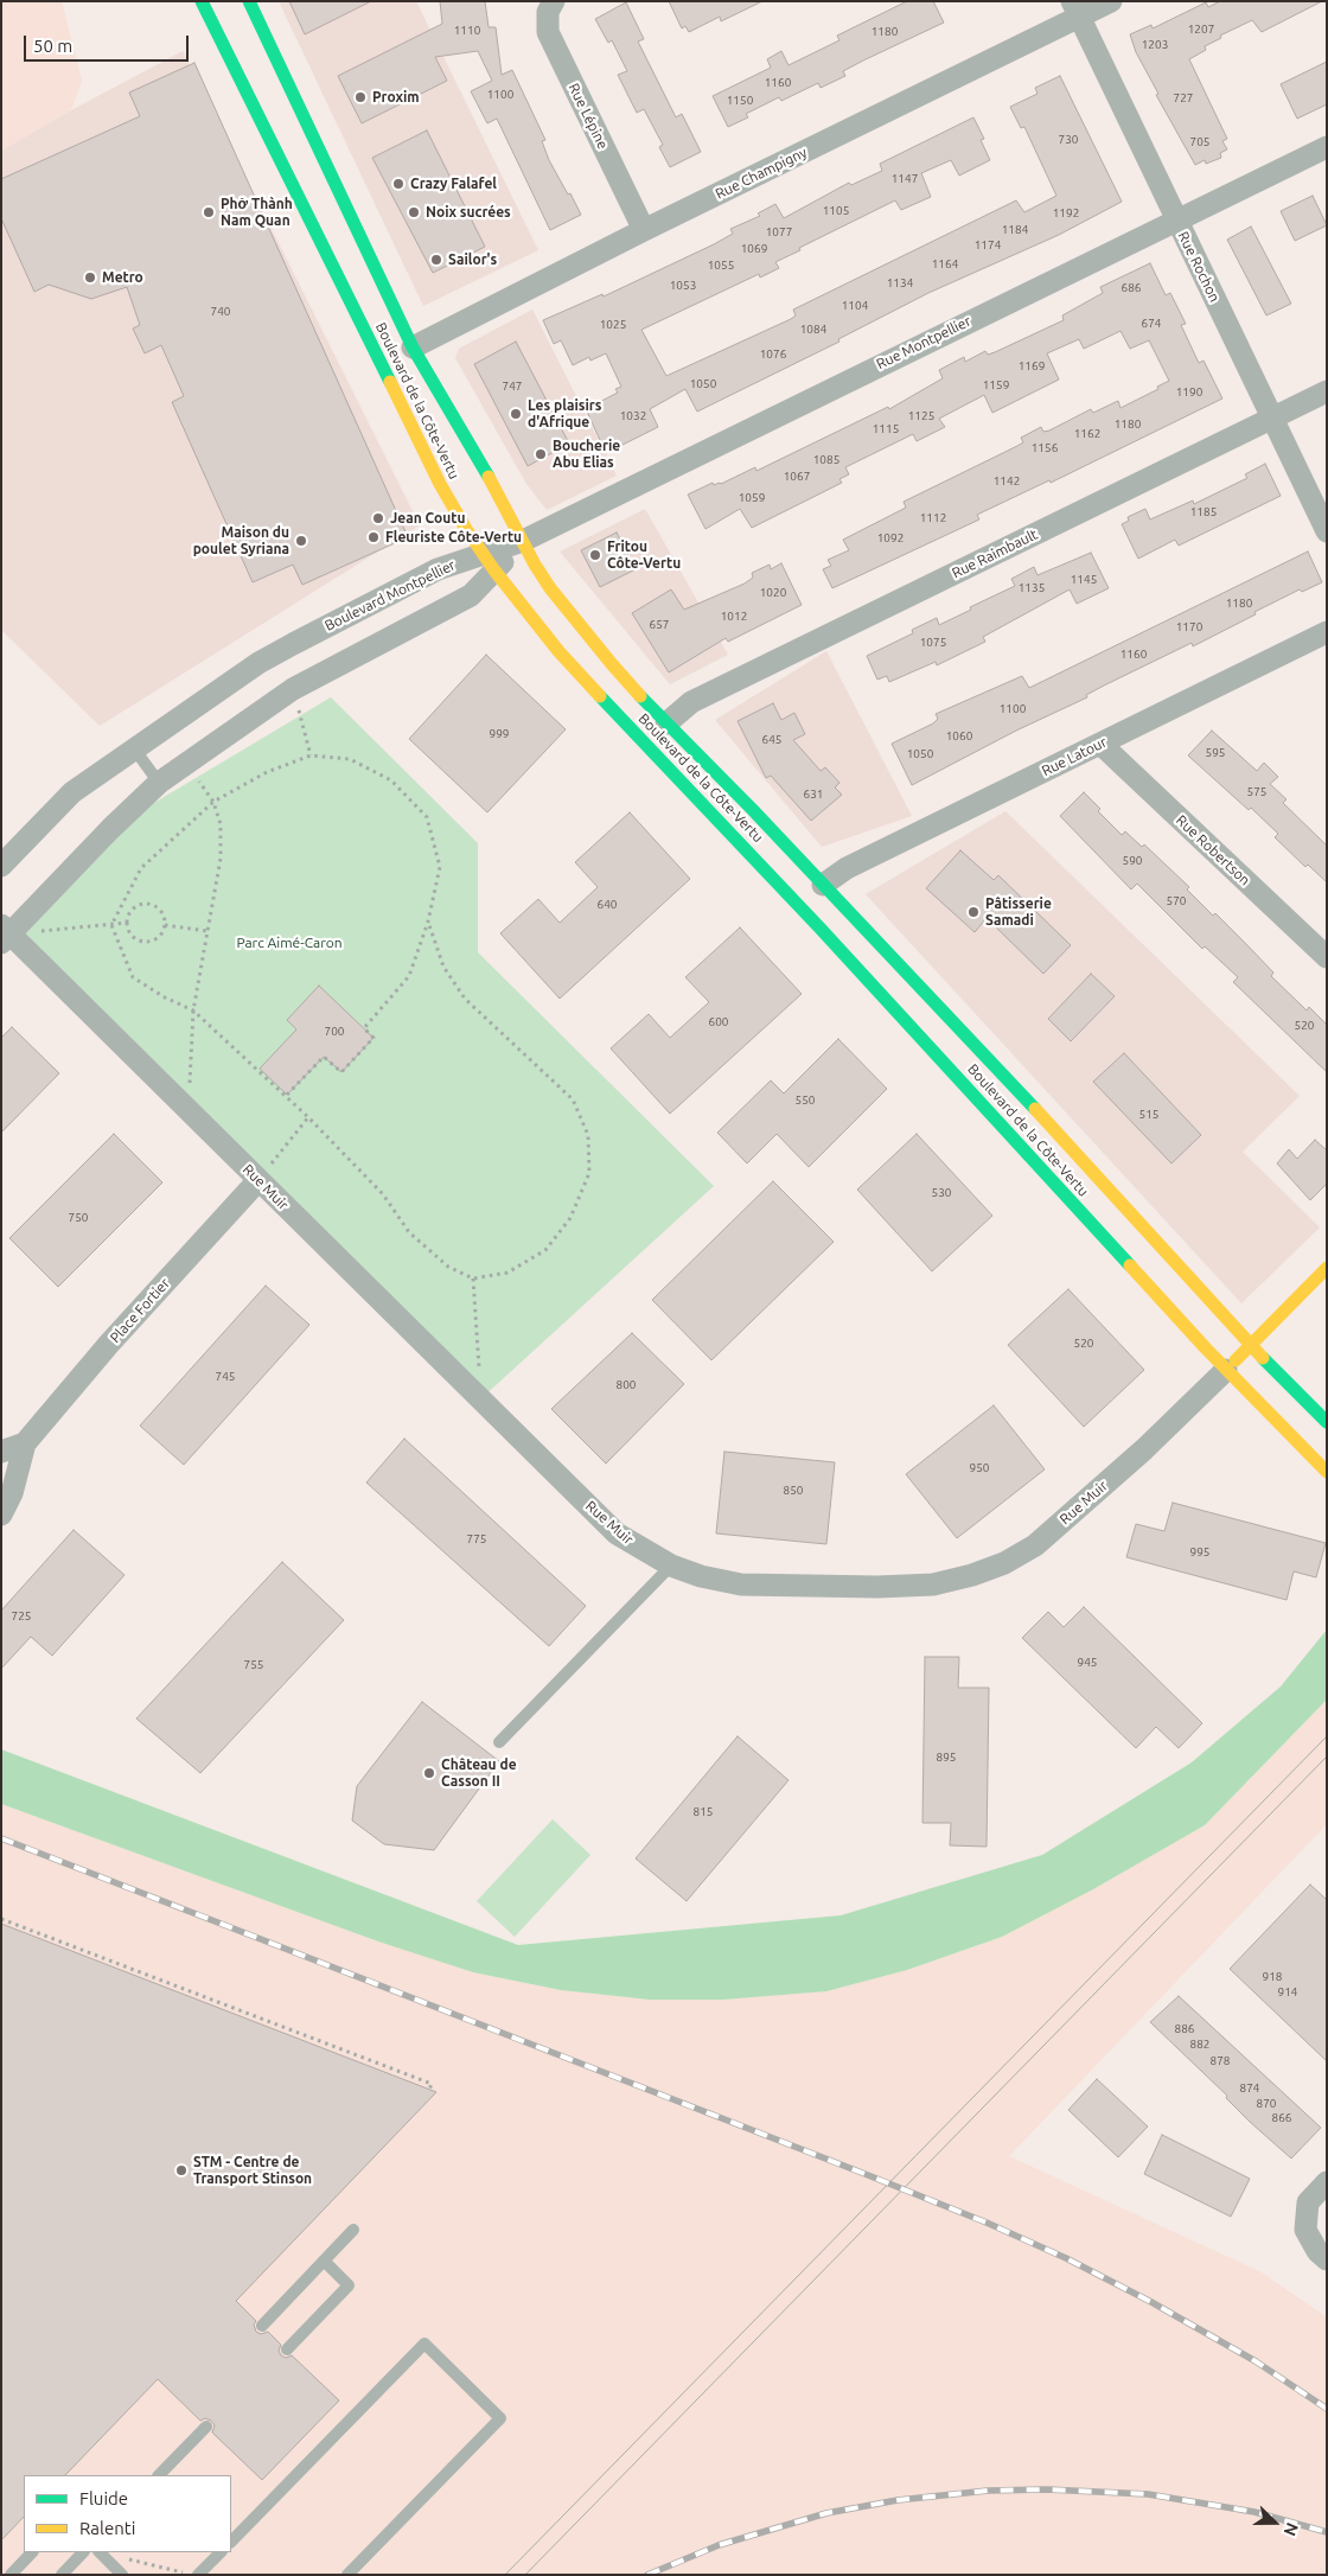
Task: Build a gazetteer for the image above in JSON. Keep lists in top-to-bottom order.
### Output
{
  "streets": {
    "main road": ["Boulevard de la Côte-Vertu", "Rue Muir"],
    "street": [
      "Rue Lépine",
      "Rue Champigny",
      "Rue Rochon",
      "Rue Montpellier",
      "Rue Raimbault",
      "Boulevard Montpellier",
      "Rue Latour",
      "Rue Robertson",
      "Place Fortier"
    ]
  },
  "crossings": [
    ["Rue Lépine", "Rue Champigny"],
    ["Rue Champigny", "Rue Rochon"],
    ["Rue Champigny", "Boulevard de la Côte-Vertu"],
    ["Rue Rochon", "Rue Montpellier"],
    ["Rue Rochon", "Rue Raimbault"],
    ["Rue Montpellier", "Boulevard de la Côte-Vertu"],
    ["Rue Montpellier", "Boulevard Montpellier"],
    ["Boulevard de la Côte-Vertu", "Rue Raimbault"],
    ["Boulevard de la Côte-Vertu", "Boulevard Montpellier"],
    ["Boulevard de la Côte-Vertu", "Rue Latour"],
    ["Boulevard de la Côte-Vertu", "Rue Muir"],
    ["Boulevard Montpellier", "Rue Muir"],
    ["Rue Latour", "Rue Robertson"],
    ["Rue Muir", "Place Fortier"]
  ],
  "parks": ["Parc Aimé-Caron"],
  "places": [
    "Proxim",
    "Crazy Falafel",
    "Phở Thành Nam Quan",
    "Noix sucrées",
    "Sailor's",
    "Metro",
    "Les plaisirs d'Afrique",
    "Boucherie Abu Elias",
    "Jean Coutu",
    "Fleuriste Côte-Vertu",
    "Maison du poulet Syriana",
    "Fritou Côte-Vertu",
    "Pâtisserie Samadi",
    "Château de Casson II",
    "STM - Centre de Transport Stinson"
  ],
  "house_numbers": [
    "1207",
    "1110",
    "1180",
    "1203",
    "1160",
    "1100",
    "727",
    "1150",
    "730",
    "705",
    "1147",
    "1105",
    "1192",
    "1184",
    "1077",
    "1174",
    "1069",
    "1164",
    "1055",
    "1134",
    "1053",
    "686",
    "1104",
    "740",
    "674",
    "1025",
    "1084",
    "1076",
    "1169",
    "1050",
    "1159",
    "747",
    "1190",
    "1032",
    "1125",
    "1180",
    "1115",
    "1162",
    "1156",
    "1085",
    "1067",
    "1142",
    "1059",
    "1185",
    "1112",
    "1092",
    "1145",
    "1135",
    "1020",
    "1180",
    "1012",
    "657",
    "1170",
    "1075",
    "1160",
    "1100",
    "999",
    "1060",
    "645",
    "595",
    "1050",
    "575",
    "631",
    "590",
    "570",
    "640",
    "600",
    "520",
    "700",
    "550",
    "515",
    "530",
    "750",
    "520",
    "745",
    "800",
    "950",
    "850",
    "775",
    "995",
    "725",
    "945",
    "755",
    "895",
    "815",
    "918",
    "914",
    "886",
    "882",
    "878",
    "874",
    "870",
    "866"
  ],
  "legend": ["Fluide", "Ralenti"],
  "scale_bar": "50 m",
  "north": "right"
}
